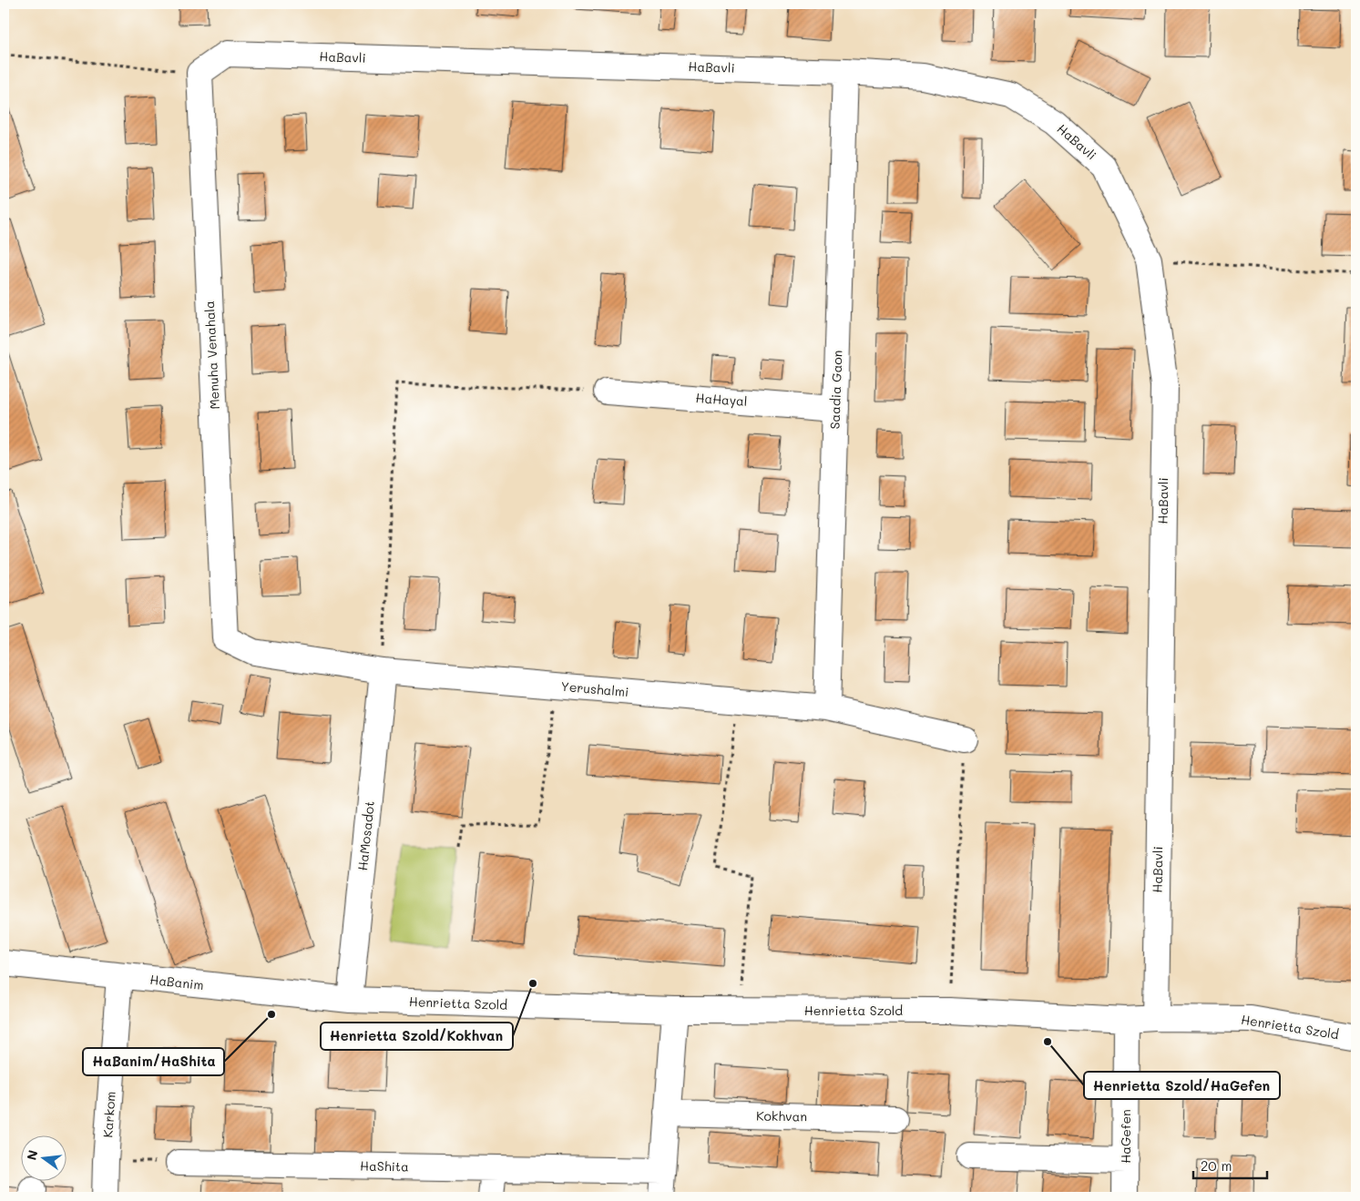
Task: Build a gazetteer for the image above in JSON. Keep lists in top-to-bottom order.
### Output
{
  "streets": {
    "street": [
      "HaBavli",
      "Menuha Venahala",
      "Saadia Gaon",
      "HaHayal",
      "Yerushalmi",
      "HaMosadot",
      "HaBanim",
      "Henrietta Szold",
      "Karkom",
      "Kokhvan",
      "HaGefen",
      "HaShita"
    ]
  },
  "crossings": [
    ["HaBavli", "Menuha Venahala"],
    ["HaBavli", "Saadia Gaon"],
    ["HaBavli", "Henrietta Szold"],
    ["Menuha Venahala", "Yerushalmi"],
    ["Saadia Gaon", "HaHayal"],
    ["Saadia Gaon", "Yerushalmi"],
    ["Yerushalmi", "HaMosadot"],
    ["HaMosadot", "HaBanim"],
    ["HaMosadot", "Henrietta Szold"],
    ["HaBanim", "Henrietta Szold"],
    ["HaBanim", "Karkom"],
    ["Henrietta Szold", "HaGefen"]
  ],
  "places": ["Henrietta Szold/Kokhvan", "HaBanim/HaShita", "Henrietta Szold/HaGefen"],
  "scale_bar": "20 m",
  "north": "left"
}
